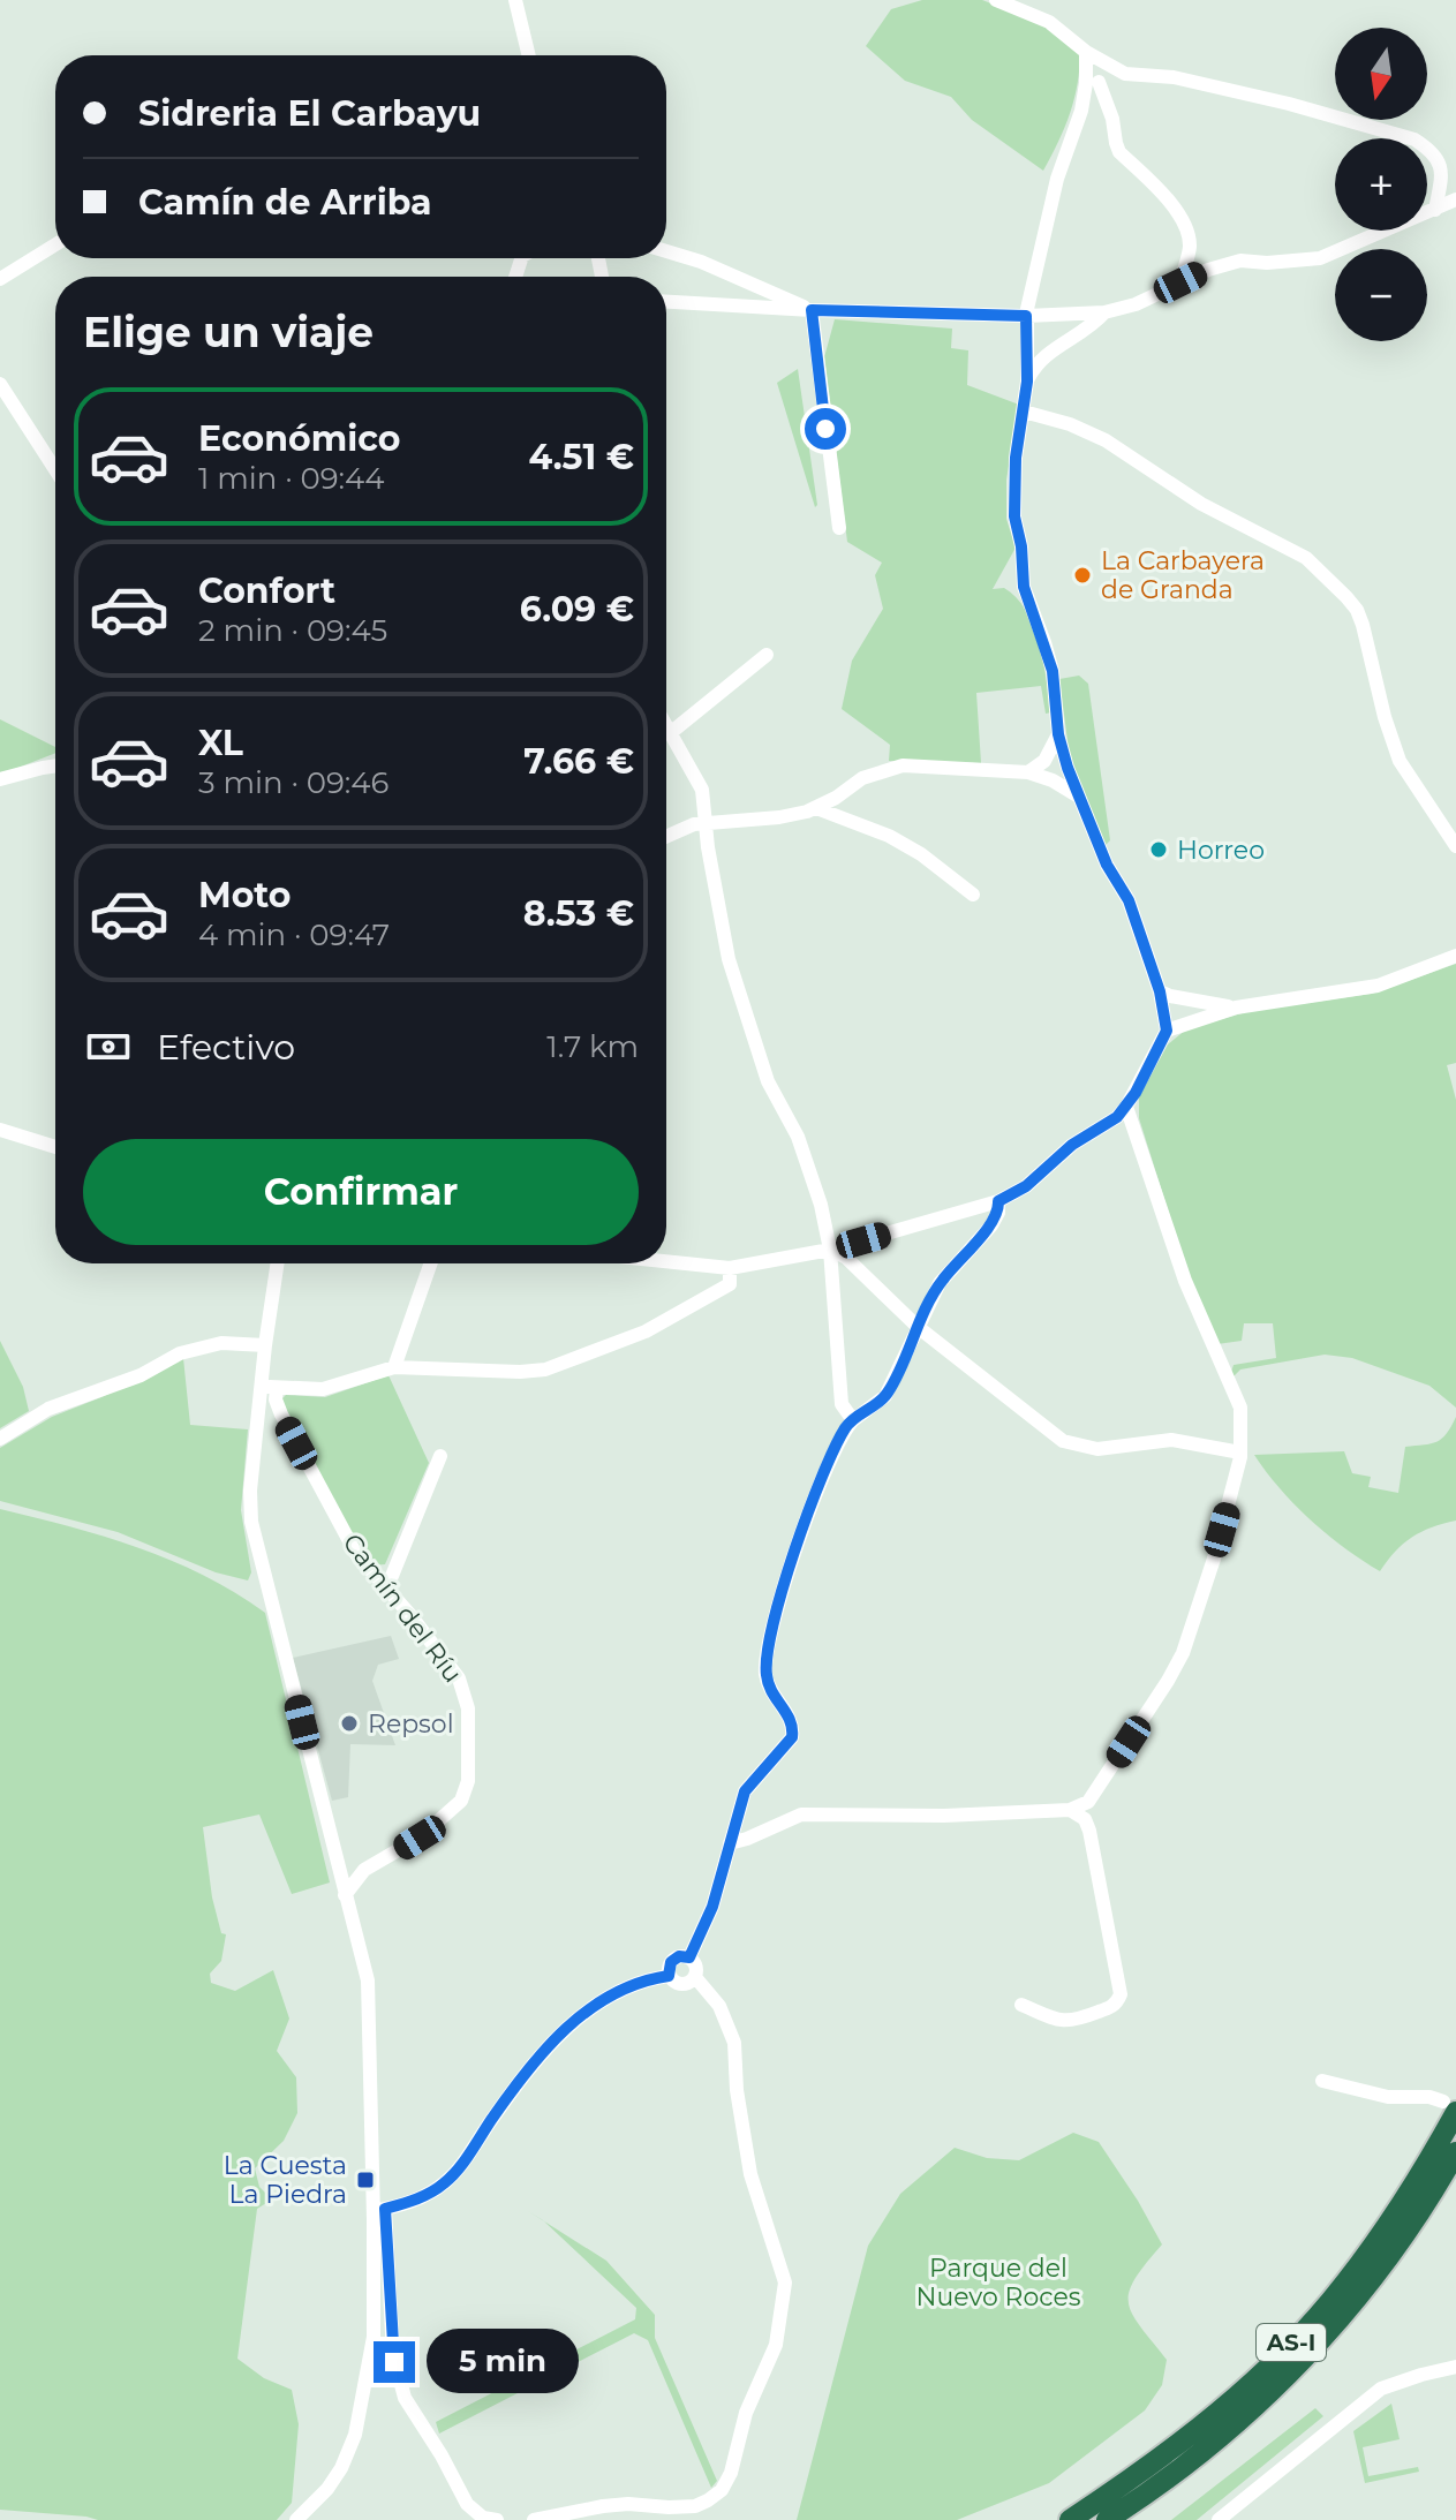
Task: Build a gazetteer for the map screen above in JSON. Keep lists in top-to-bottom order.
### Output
{
  "streets": {
    "highway": ["AS-I"],
    "street": ["Camín del Ríu"]
  },
  "parks": ["Parque del Nuevo Roces"],
  "places": {
    "other": ["La Carbayera de Granda", "Horreo", "Repsol"],
    "transit": ["La Cuesta La Piedra"]
  },
  "north": "bottom",
  "page": {
    "map_buttons": ["+", "−"],
    "banner": ["Sidreria El Carbayu", "Camín de Arriba"],
    "heading": "Elige un viaje",
    "list": [
      {
        "name": "Económico",
        "note": "1 min · 09:44",
        "value": "4.51 €"
      },
      {
        "name": "Confort",
        "note": "2 min · 09:45",
        "value": "6.09 €"
      },
      {
        "name": "XL",
        "note": "3 min · 09:46",
        "value": "7.66 €"
      },
      {
        "name": "Moto",
        "note": "4 min · 09:47",
        "value": "8.53 €"
      }
    ],
    "pay": ["Efectivo", "1.7 km"],
    "buttons": "Confirmar",
    "bubble": "5 min"
  }
}
